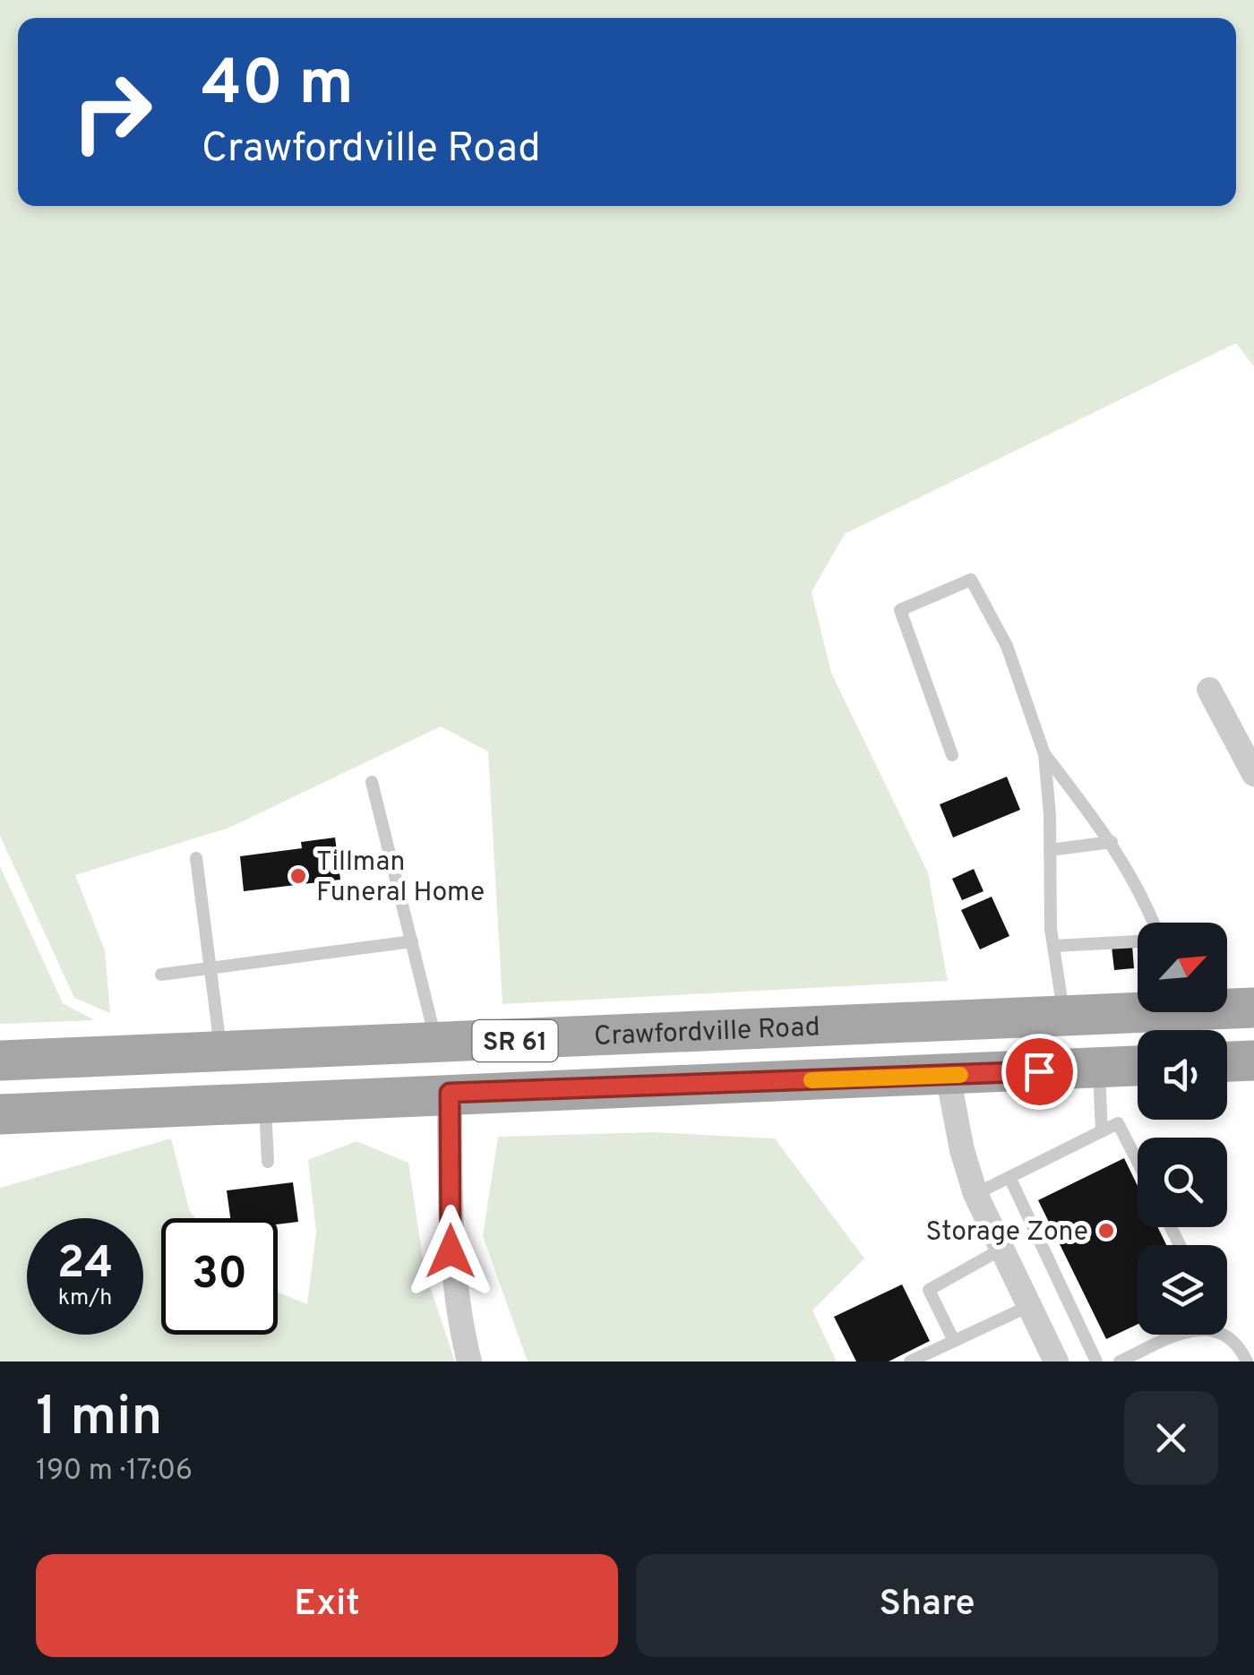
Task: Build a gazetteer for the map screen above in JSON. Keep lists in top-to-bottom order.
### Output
{
  "streets": {
    "main road": ["Crawfordville Road", "SR 61"]
  },
  "places": ["Tillman Funeral Home", "Storage Zone"],
  "north": "top right",
  "page": {
    "turn": ["40 m", "Crawfordville Road"],
    "speed": "24 km/h",
    "limit": "30",
    "heading": ["1 min", "190 m · 17:06"],
    "buttons": ["Exit", "Share"]
  }
}
